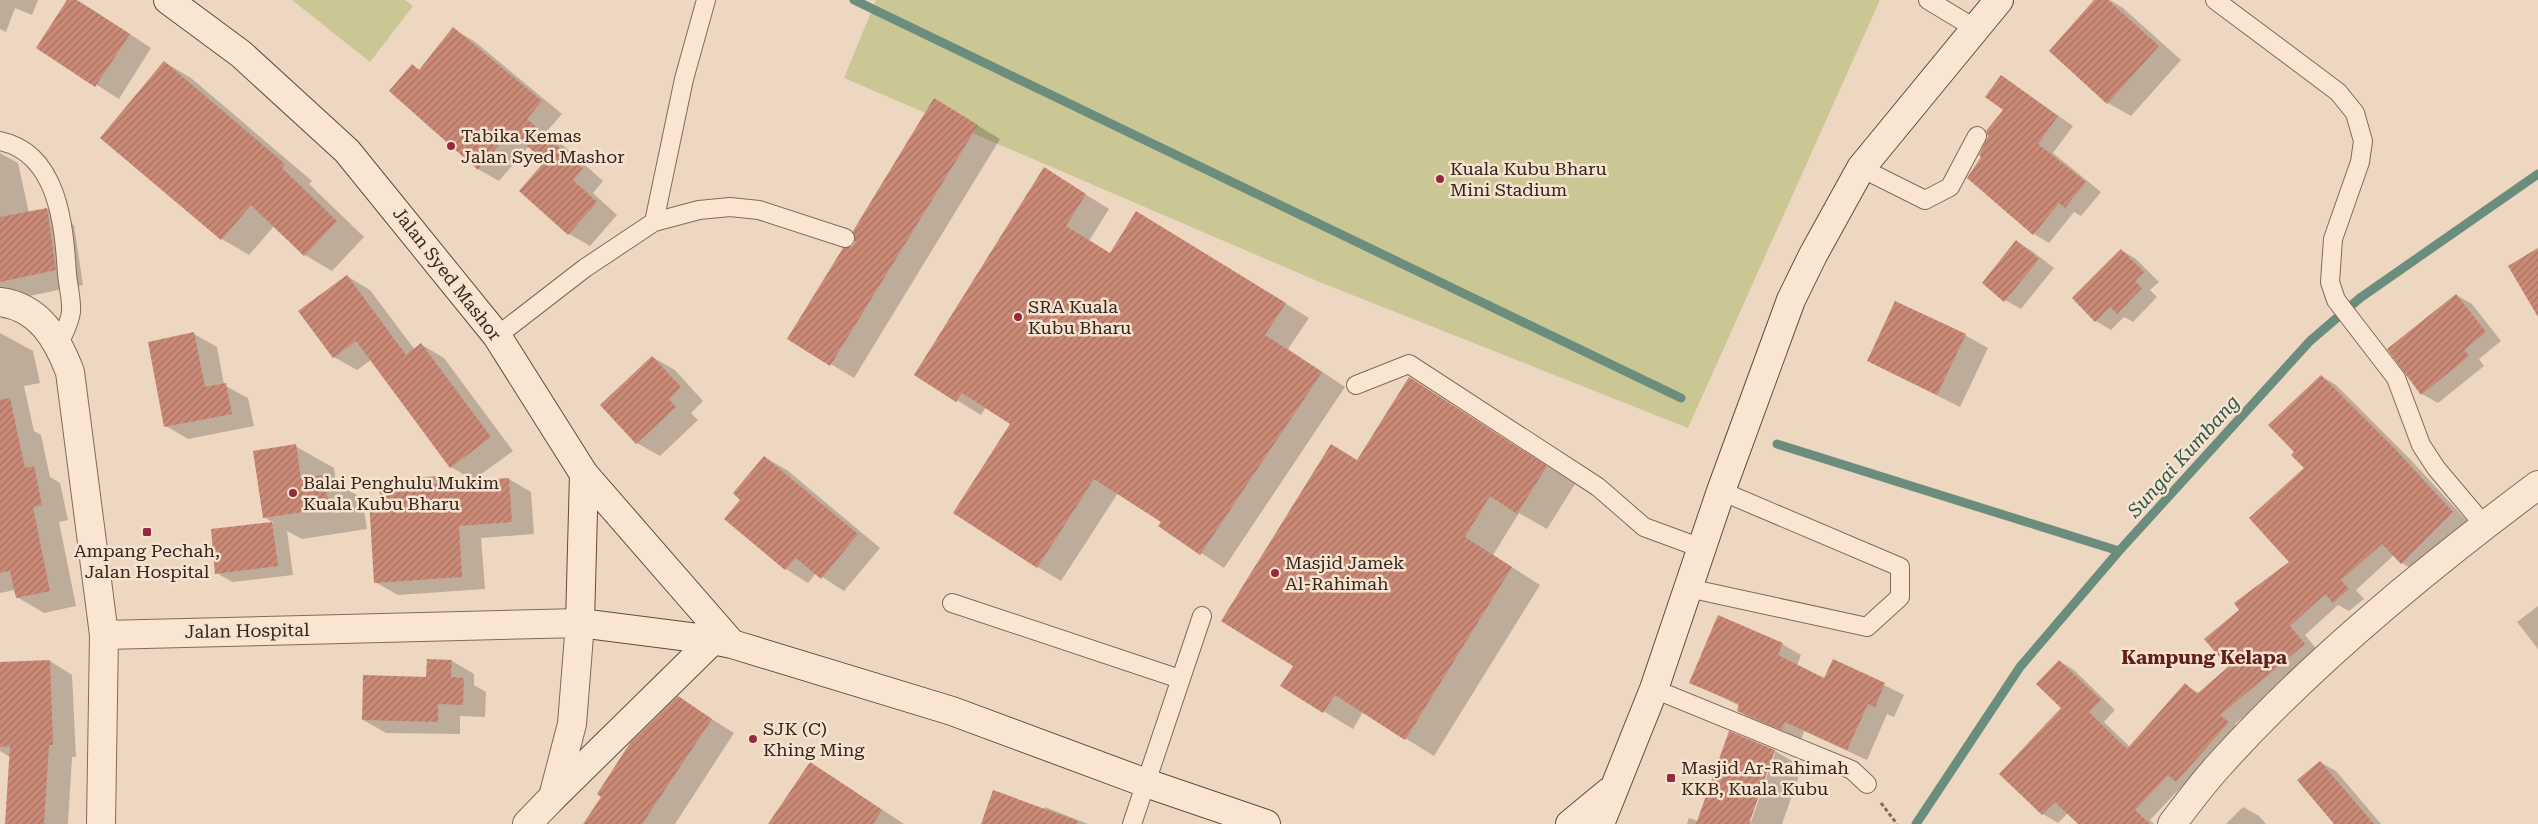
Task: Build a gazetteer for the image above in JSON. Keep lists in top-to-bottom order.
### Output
{
  "streets": {
    "street": ["Jalan Syed Mashor", "Jalan Hospital"]
  },
  "crossings": [
    ["Jalan Syed Mashor", "Jalan Hospital"]
  ],
  "districts": ["Kampung Kelapa"],
  "water": ["Sungai Kumbang"],
  "places": {
    "other": [
      "Tabika Kemas Jalan Syed Mashor",
      "Kuala Kubu Bharu Mini Stadium",
      "SRA Kuala Kubu Bharu",
      "Balai Penghulu Mukim Kuala Kubu Bharu",
      "Masjid Jamek Al-Rahimah",
      "SJK (C) Khing Ming"
    ],
    "transit": ["Ampang Pechah, Jalan Hospital", "Masjid Ar-Rahimah KKB, Kuala Kubu"]
  }
}
